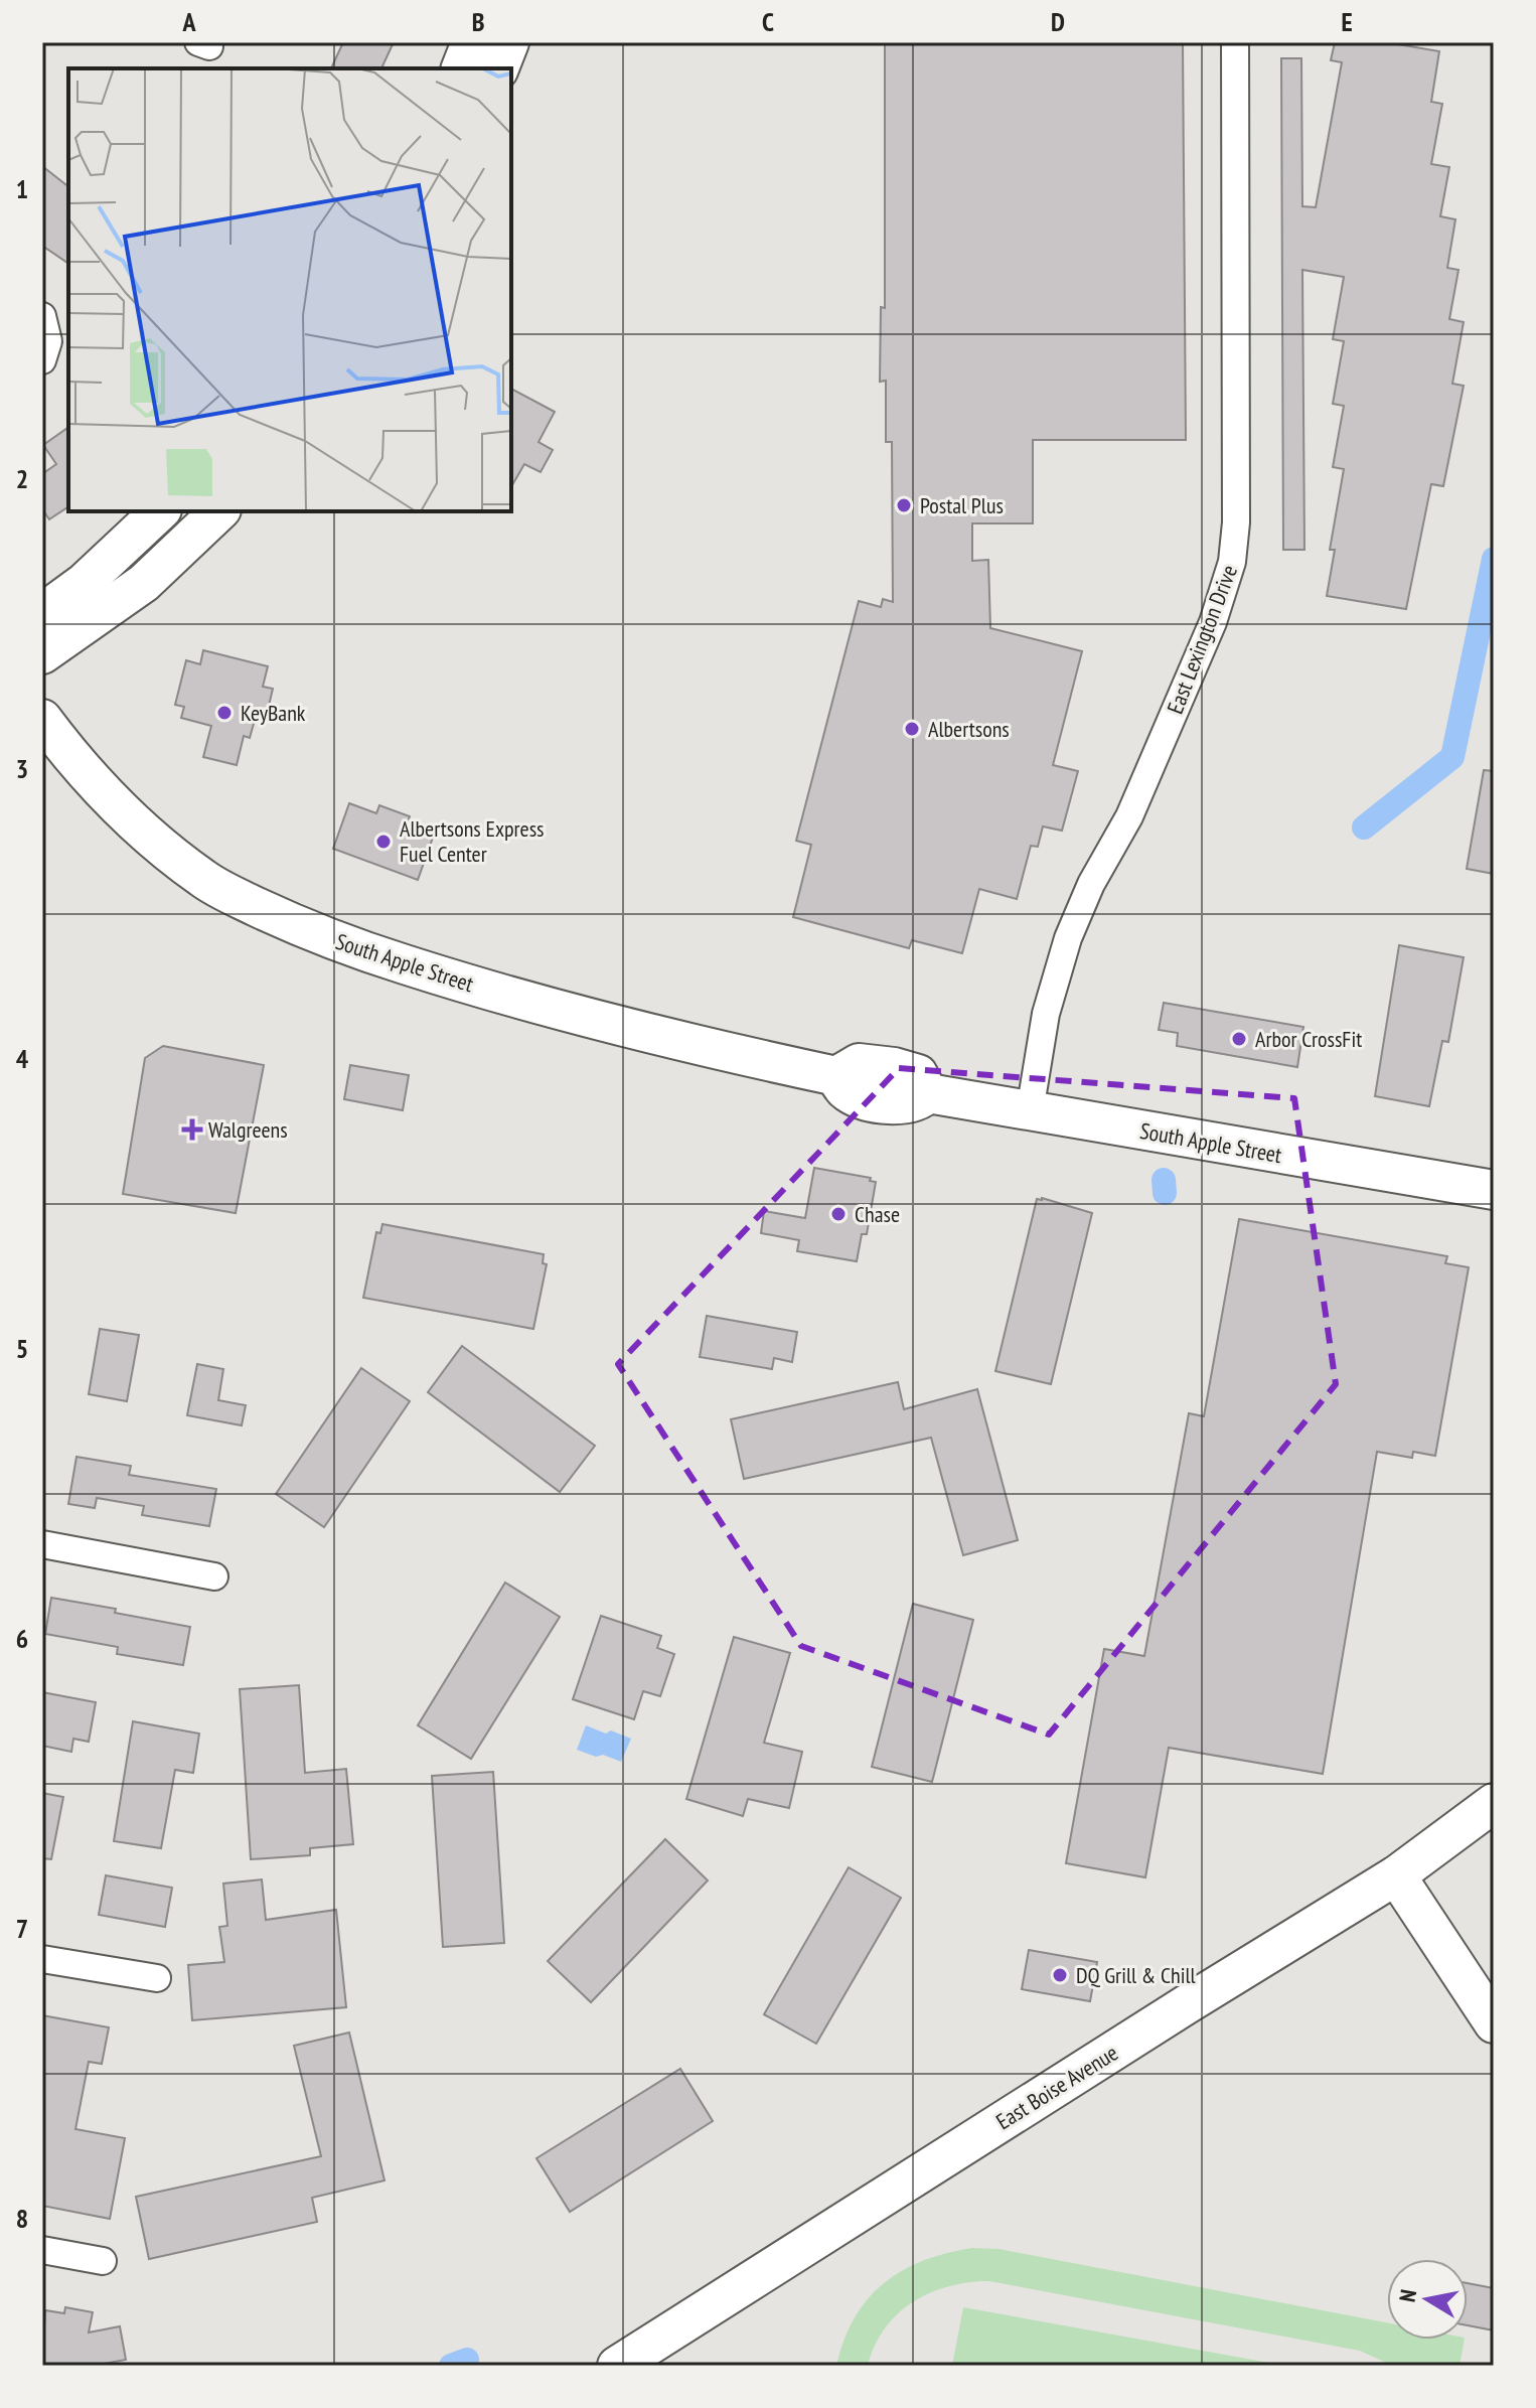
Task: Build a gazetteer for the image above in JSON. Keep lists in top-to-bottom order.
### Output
{
  "streets": {
    "main road": ["South Apple Street", "East Boise Avenue"],
    "street": ["East Lexington Drive"]
  },
  "crossings": [
    ["East Lexington Drive", "South Apple Street"]
  ],
  "places": {
    "other": [
      "Postal Plus",
      "KeyBank",
      "Albertsons",
      "Albertsons Express Fuel Center",
      "Arbor CrossFit",
      "Chase",
      "DQ Grill & Chill"
    ],
    "health": ["Walgreens"]
  },
  "north": "left",
  "grid": {
    "columns": [
      "A",
      "B",
      "C",
      "D",
      "E"
    ],
    "rows": [
      "1",
      "2",
      "3",
      "4",
      "5",
      "6",
      "7",
      "8"
    ]
  }
}
